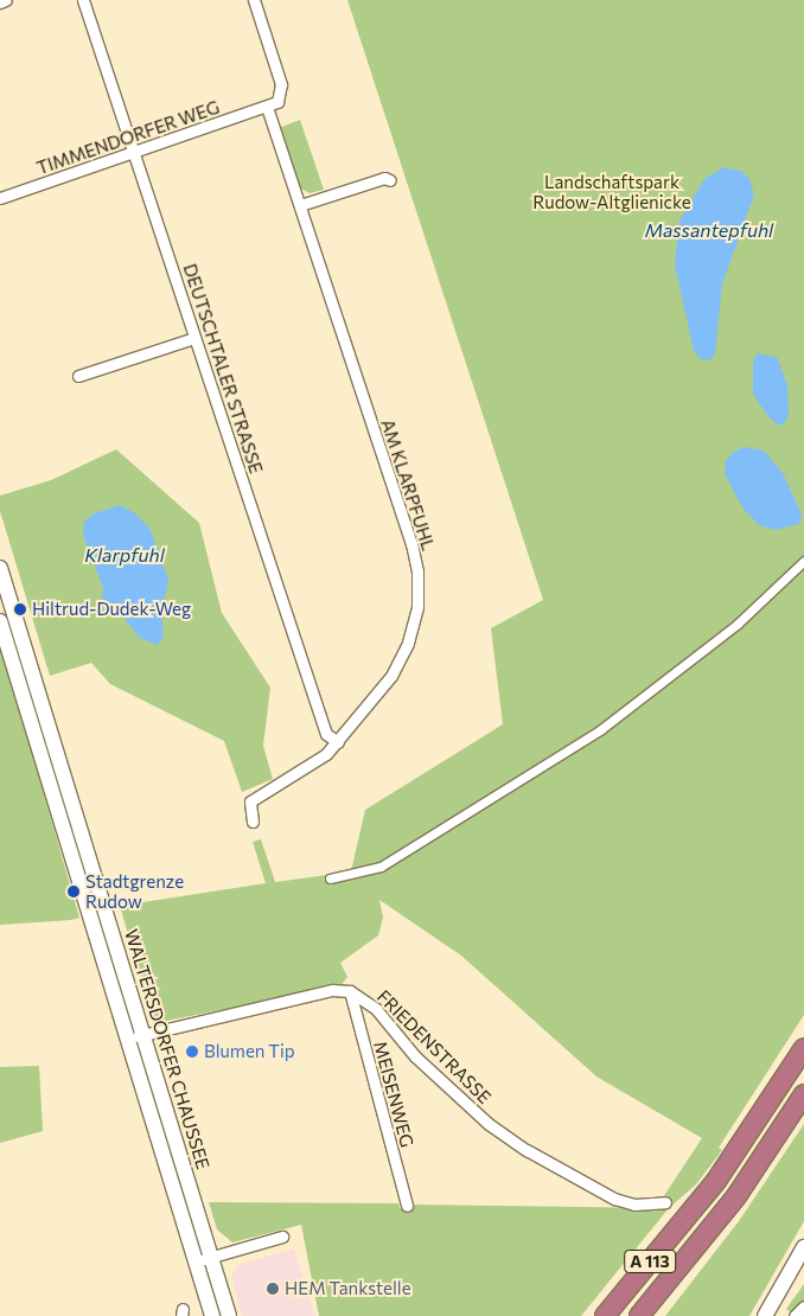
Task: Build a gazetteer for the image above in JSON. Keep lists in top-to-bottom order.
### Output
{
  "streets": {
    "highway": ["A 113"],
    "main road": ["WALTERSDORFER CHAUSSEE"],
    "street": [
      "TIMMENDORFER WEG",
      "DEUTSCHTALER STRASSE",
      "AM KLARPFUHL",
      "FRIEDENSTRASSE",
      "MEISENWEG"
    ]
  },
  "crossings": [
    ["TIMMENDORFER WEG", "DEUTSCHTALER STRASSE"],
    ["TIMMENDORFER WEG", "AM KLARPFUHL"],
    ["DEUTSCHTALER STRASSE", "AM KLARPFUHL"],
    ["FRIEDENSTRASSE", "WALTERSDORFER CHAUSSEE"],
    ["FRIEDENSTRASSE", "MEISENWEG"]
  ],
  "water": ["Massantepfuhl", "Klarpfuhl"],
  "parks": ["Landschaftspark Rudow-Altglienicke"],
  "places": [
    "Hiltrud-Dudek-Weg",
    "Stadtgrenze Rudow",
    "Blumen Tip",
    "HEM Tankstelle"
  ]
}
